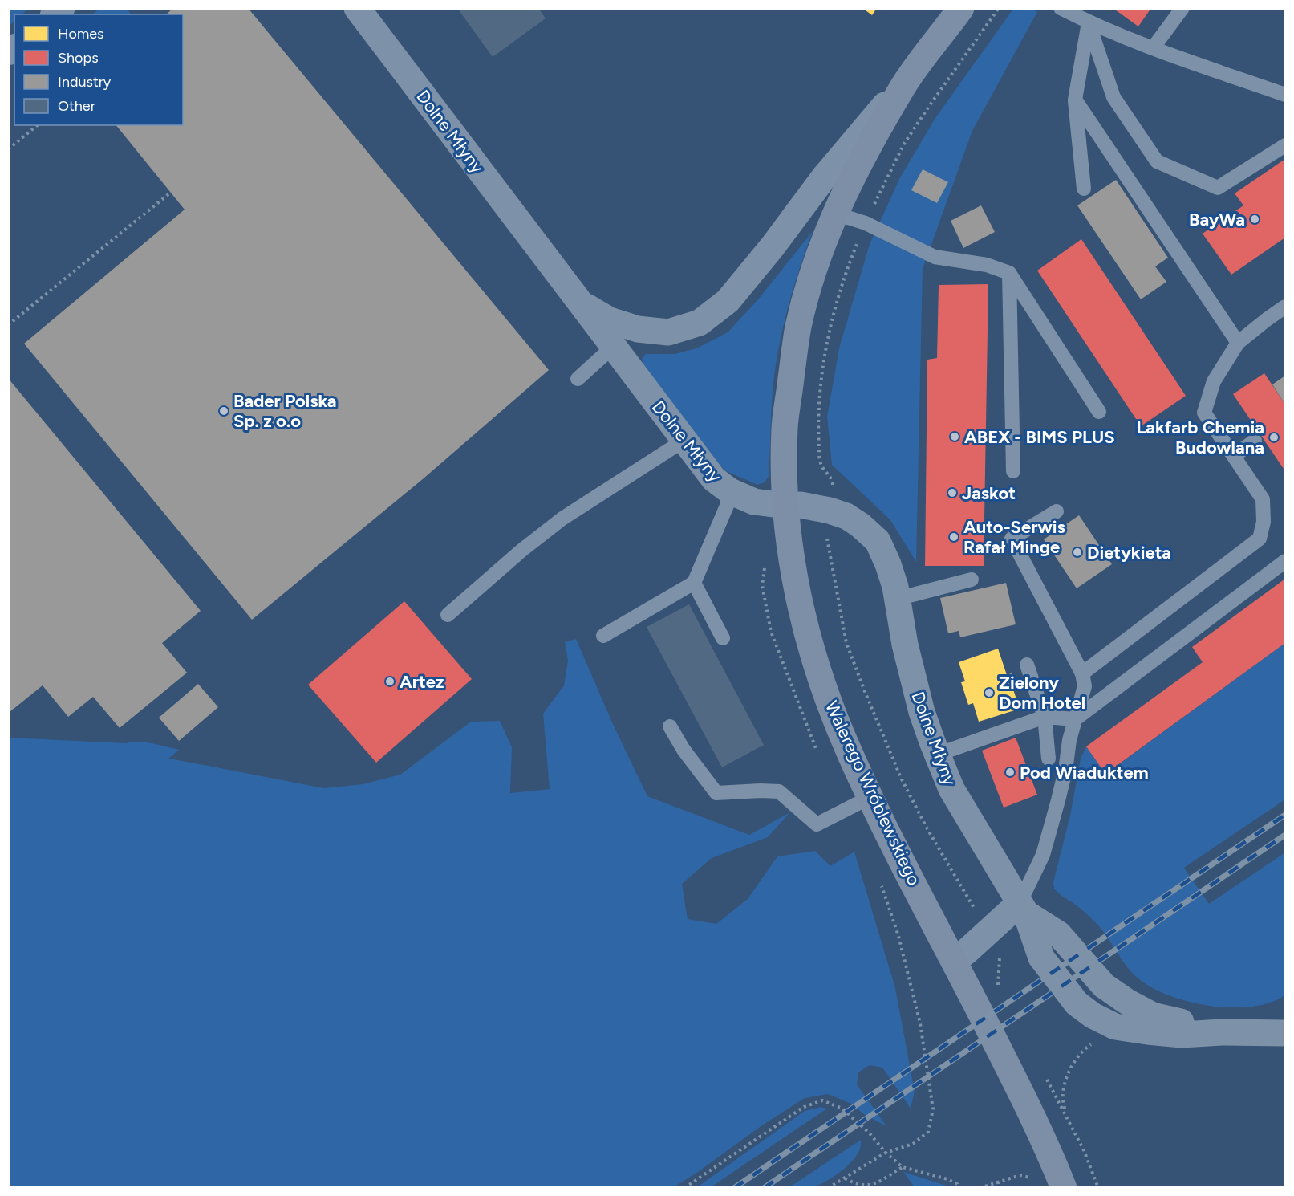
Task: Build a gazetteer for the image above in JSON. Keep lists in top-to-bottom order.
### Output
{
  "streets": {
    "main road": ["Walerego Wróblewskiego"],
    "street": ["Dolne Młyny"]
  },
  "crossings": [
    ["Dolne Młyny", "Walerego Wróblewskiego"]
  ],
  "places": [
    "BayWa",
    "Bader Polska Sp. z o.o",
    "ABEX - BIMS PLUS",
    "Lakfarb Chemia Budowlana",
    "Jaskot",
    "Auto-Serwis Rafał Minge",
    "Dietykieta",
    "Artez",
    "Zielony Dom Hotel",
    "Pod Wiaduktem"
  ],
  "legend": [
    "Homes",
    "Shops",
    "Industry",
    "Other"
  ]
}
